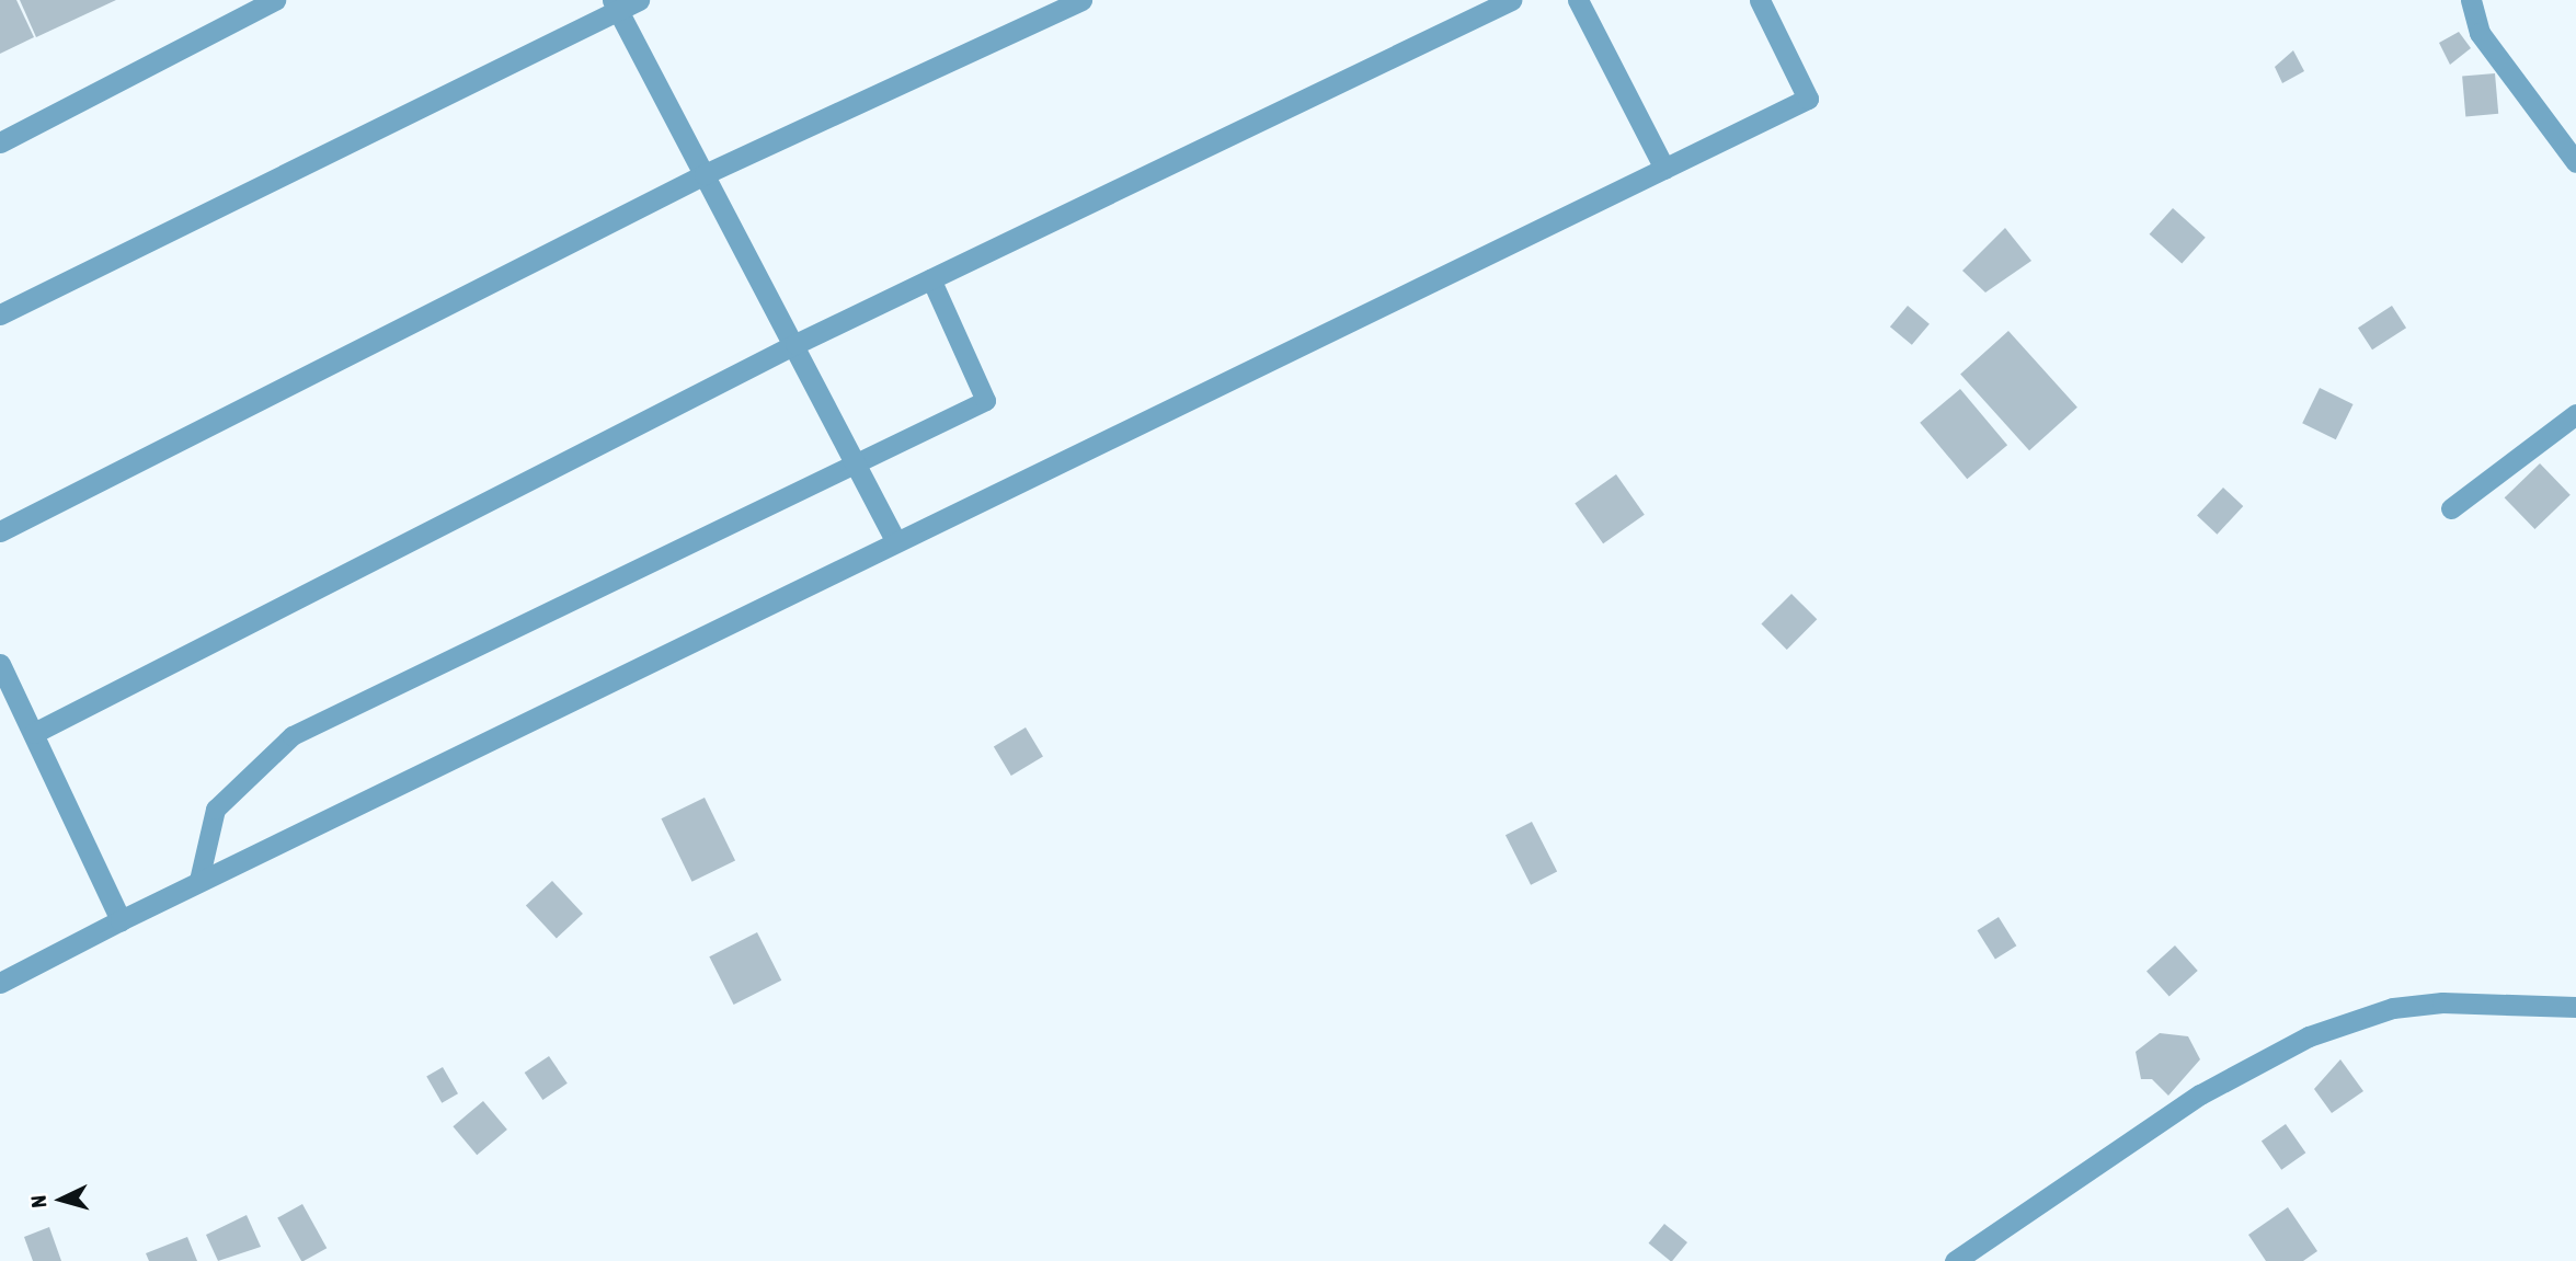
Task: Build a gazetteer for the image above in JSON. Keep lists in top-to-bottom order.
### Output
{
  "north": "left"
}
